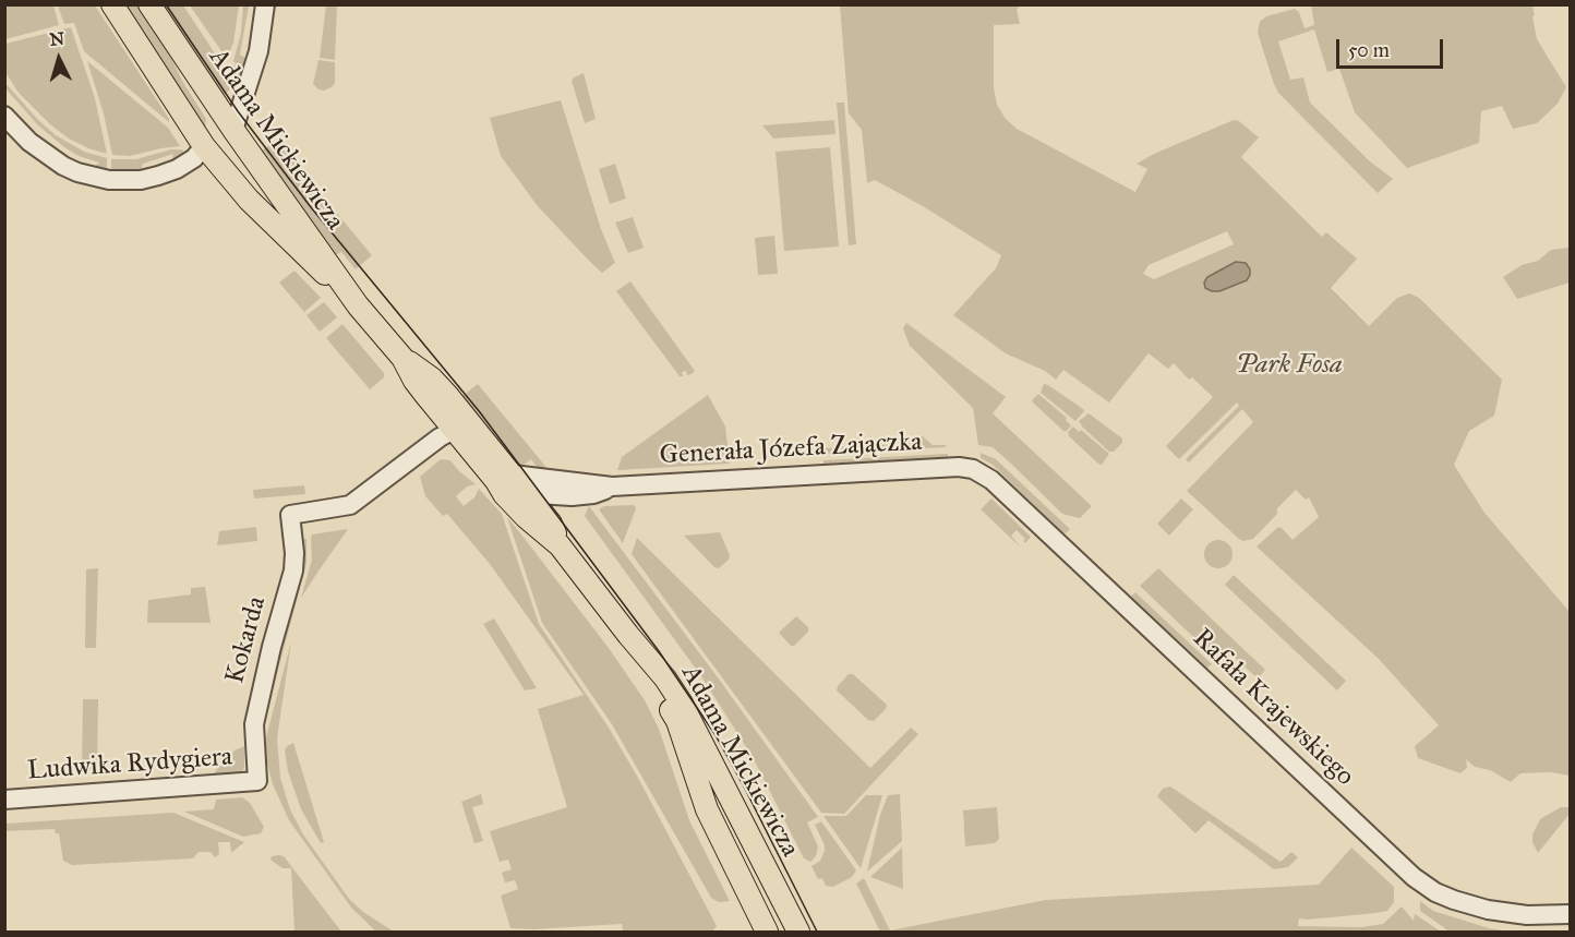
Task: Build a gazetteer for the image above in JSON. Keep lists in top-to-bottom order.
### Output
{
  "streets": {
    "main road": ["Adama Mickiewicza"],
    "street": [
      "Generała Józefa Zajączka",
      "Kokarda",
      "Rafała Krajewskiego",
      "Ludwika Rydygiera"
    ]
  },
  "crossings": [
    ["Adama Mickiewicza", "Generała Józefa Zajączka"],
    ["Adama Mickiewicza", "Kokarda"],
    ["Generała Józefa Zajączka", "Rafała Krajewskiego"],
    ["Kokarda", "Ludwika Rydygiera"]
  ],
  "parks": ["Park Fosa"],
  "scale_bar": "50 m",
  "north": "top"
}
